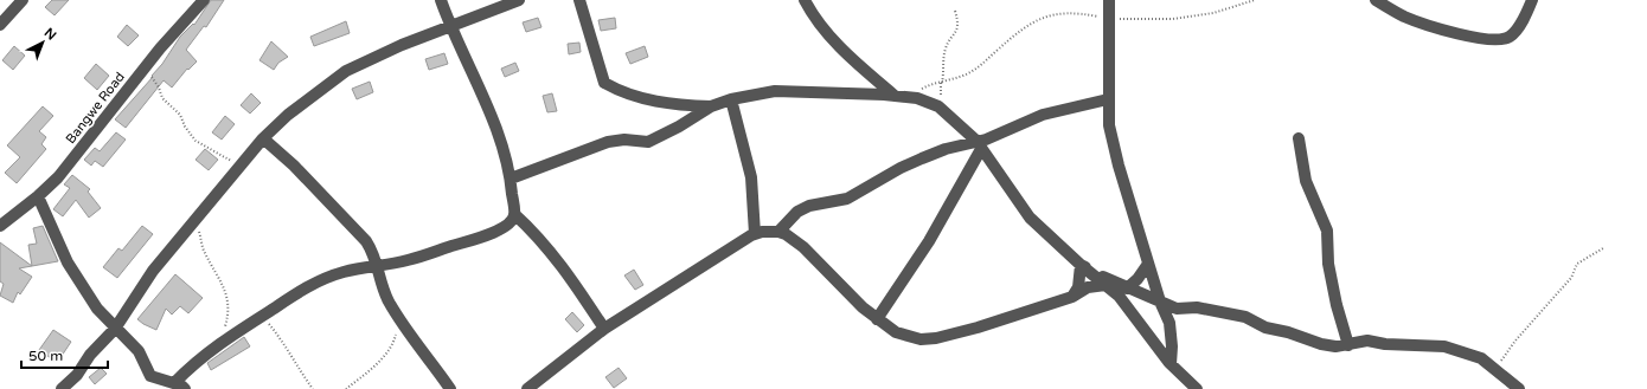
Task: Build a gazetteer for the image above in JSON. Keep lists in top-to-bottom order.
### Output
{
  "streets": {
    "street": ["Bangwe Road"]
  },
  "scale_bar": "50 m",
  "north": "top right"
}
